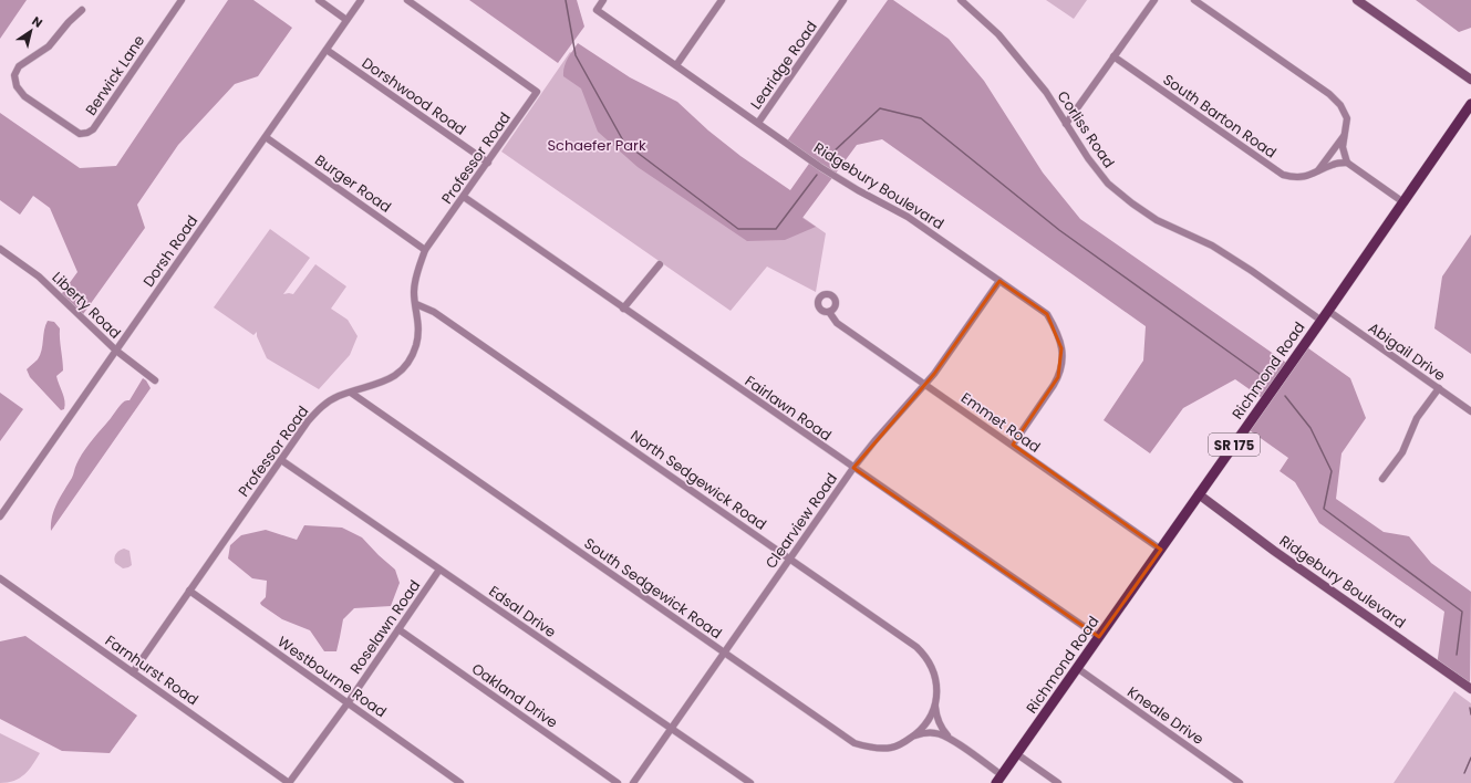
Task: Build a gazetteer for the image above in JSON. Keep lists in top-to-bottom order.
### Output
{
  "streets": {
    "main road": ["Richmond Road", "SR 175"],
    "street": [
      "Learidge Road",
      "Berwick Lane",
      "Dorshwood Road",
      "South Barton Road",
      "Corliss Road",
      "Professor Road",
      "Burger Road",
      "Ridgebury Boulevard",
      "Dorsh Road",
      "Liberty Road",
      "Abigail Drive",
      "Fairlawn Road",
      "Emmet Road",
      "North Sedgewick Road",
      "Clearview Road",
      "South Sedgewick Road",
      "Edsal Drive",
      "Roselawn Road",
      "Farnhurst Road",
      "Westbourne Road",
      "Oakland Drive",
      "Kneale Drive"
    ]
  },
  "crossings": [
    ["Learidge Road", "Ridgebury Boulevard"],
    ["Dorshwood Road", "Professor Road"],
    ["Dorshwood Road", "Dorsh Road"],
    ["Corliss Road", "Richmond Road"],
    ["Professor Road", "Burger Road"],
    ["Professor Road", "Fairlawn Road"],
    ["Professor Road", "North Sedgewick Road"],
    ["Professor Road", "South Sedgewick Road"],
    ["Professor Road", "Edsal Drive"],
    ["Professor Road", "Farnhurst Road"],
    ["Professor Road", "Westbourne Road"],
    ["Burger Road", "Dorsh Road"],
    ["Ridgebury Boulevard", "Richmond Road"],
    ["Ridgebury Boulevard", "Emmet Road"],
    ["Ridgebury Boulevard", "Clearview Road"],
    ["Dorsh Road", "Liberty Road"],
    ["Abigail Drive", "Richmond Road"],
    ["Richmond Road", "Fairlawn Road"],
    ["Richmond Road", "Emmet Road"],
    ["Richmond Road", "Kneale Drive"],
    ["Fairlawn Road", "Clearview Road"],
    ["Emmet Road", "Clearview Road"],
    ["North Sedgewick Road", "Clearview Road"],
    ["North Sedgewick Road", "South Sedgewick Road"],
    ["Clearview Road", "South Sedgewick Road"],
    ["Clearview Road", "Edsal Drive"],
    ["Edsal Drive", "Roselawn Road"],
    ["Roselawn Road", "Farnhurst Road"],
    ["Roselawn Road", "Westbourne Road"],
    ["Roselawn Road", "Oakland Drive"]
  ],
  "parks": ["Schaefer Park"],
  "north": "top right"
}
